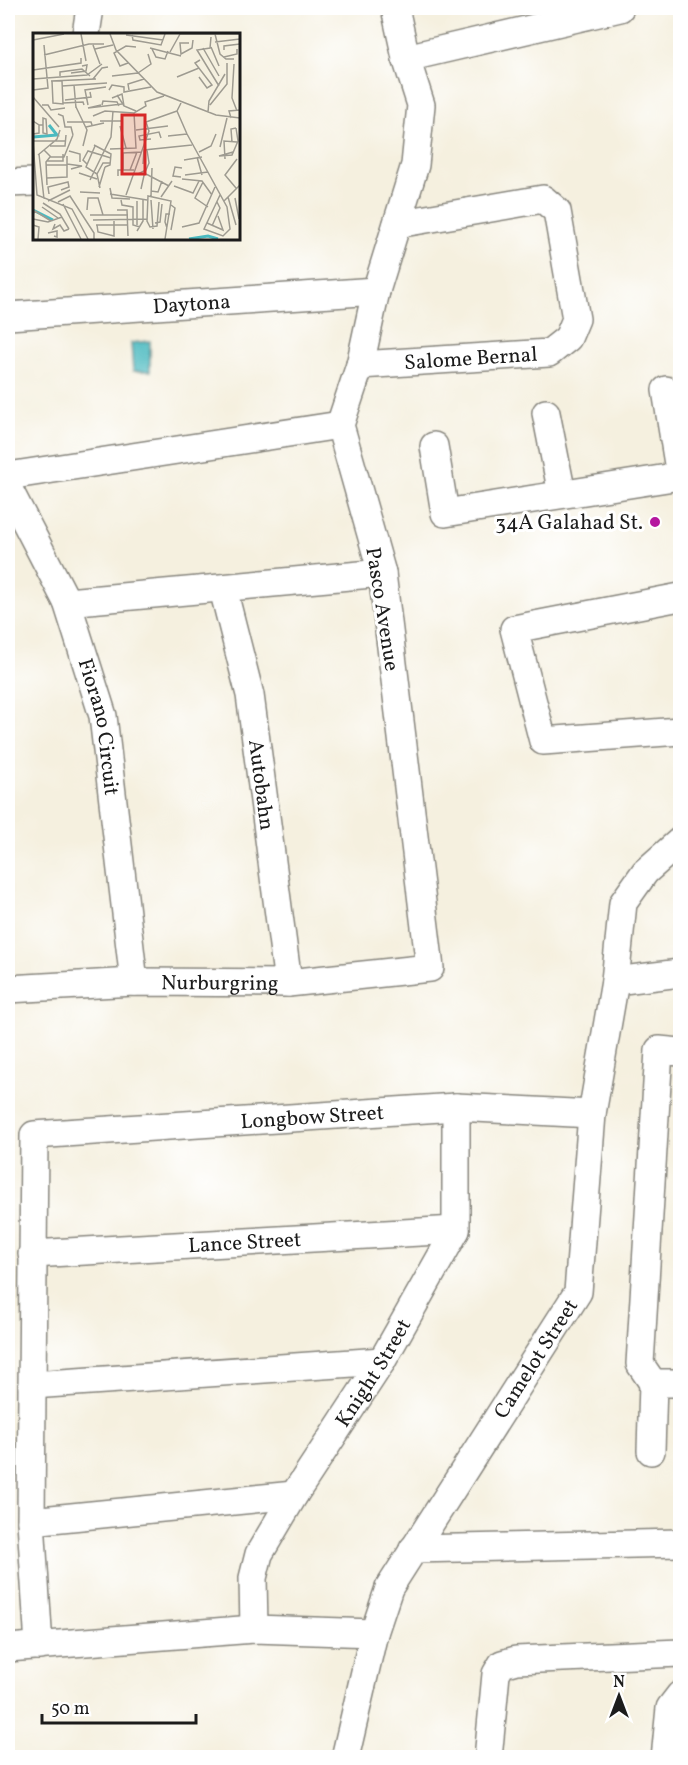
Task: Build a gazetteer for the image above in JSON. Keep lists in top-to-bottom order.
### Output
{
  "streets": {
    "street": [
      "Daytona",
      "Salome Bernal",
      "Pasco Avenue",
      "Fiorano Circuit",
      "Autobahn",
      "Nurburgring",
      "Longbow Street",
      "Lance Street",
      "Camelot Street",
      "Knight Street"
    ]
  },
  "crossings": [
    ["Pasco Avenue", "Nurburgring"],
    ["Fiorano Circuit", "Nurburgring"],
    ["Autobahn", "Nurburgring"],
    ["Longbow Street", "Lance Street"],
    ["Longbow Street", "Camelot Street"],
    ["Longbow Street", "Knight Street"],
    ["Lance Street", "Knight Street"]
  ],
  "places": ["34A Galahad St."],
  "scale_bar": "50 m",
  "north": "top"
}
